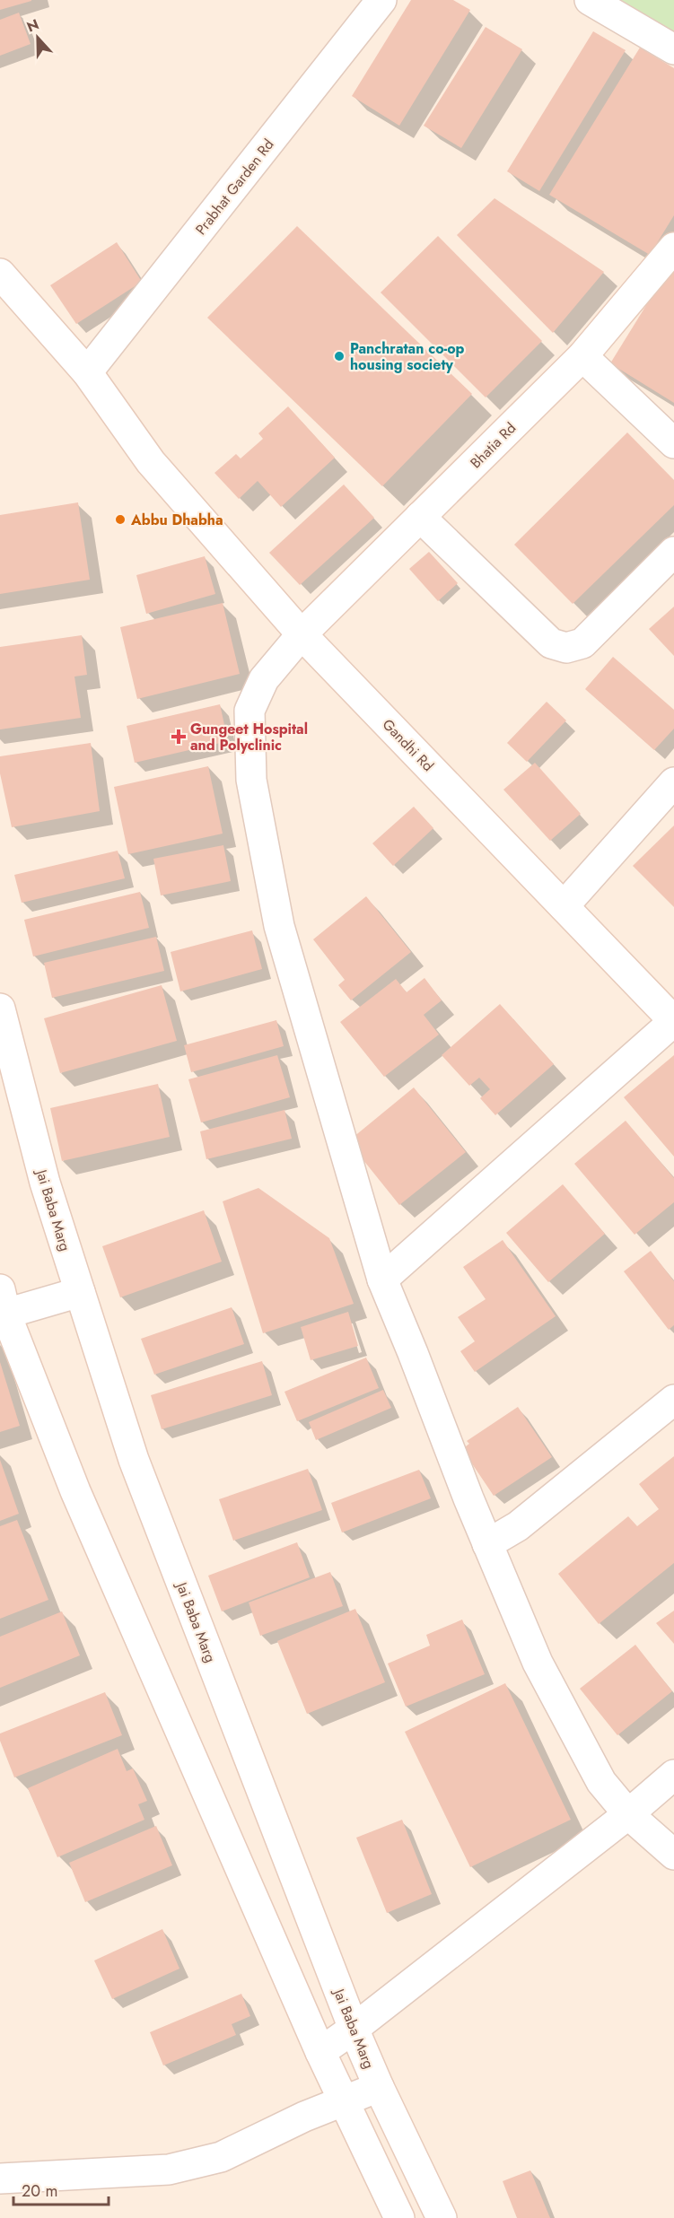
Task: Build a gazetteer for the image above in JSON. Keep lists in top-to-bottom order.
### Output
{
  "streets": {
    "street": [
      "Prabhat Garden Rd",
      "Bhatia Rd",
      "Gandhi Rd",
      "Jai Baba Marg"
    ]
  },
  "crossings": [
    ["Prabhat Garden Rd", "Gandhi Rd"],
    ["Bhatia Rd", "Gandhi Rd"]
  ],
  "places": {
    "other": ["Panchratan co-op housing society", "Abbu Dhabha"],
    "health": ["Gungeet Hospital and Polyclinic"]
  },
  "scale_bar": "20 m",
  "north": "top"
}
